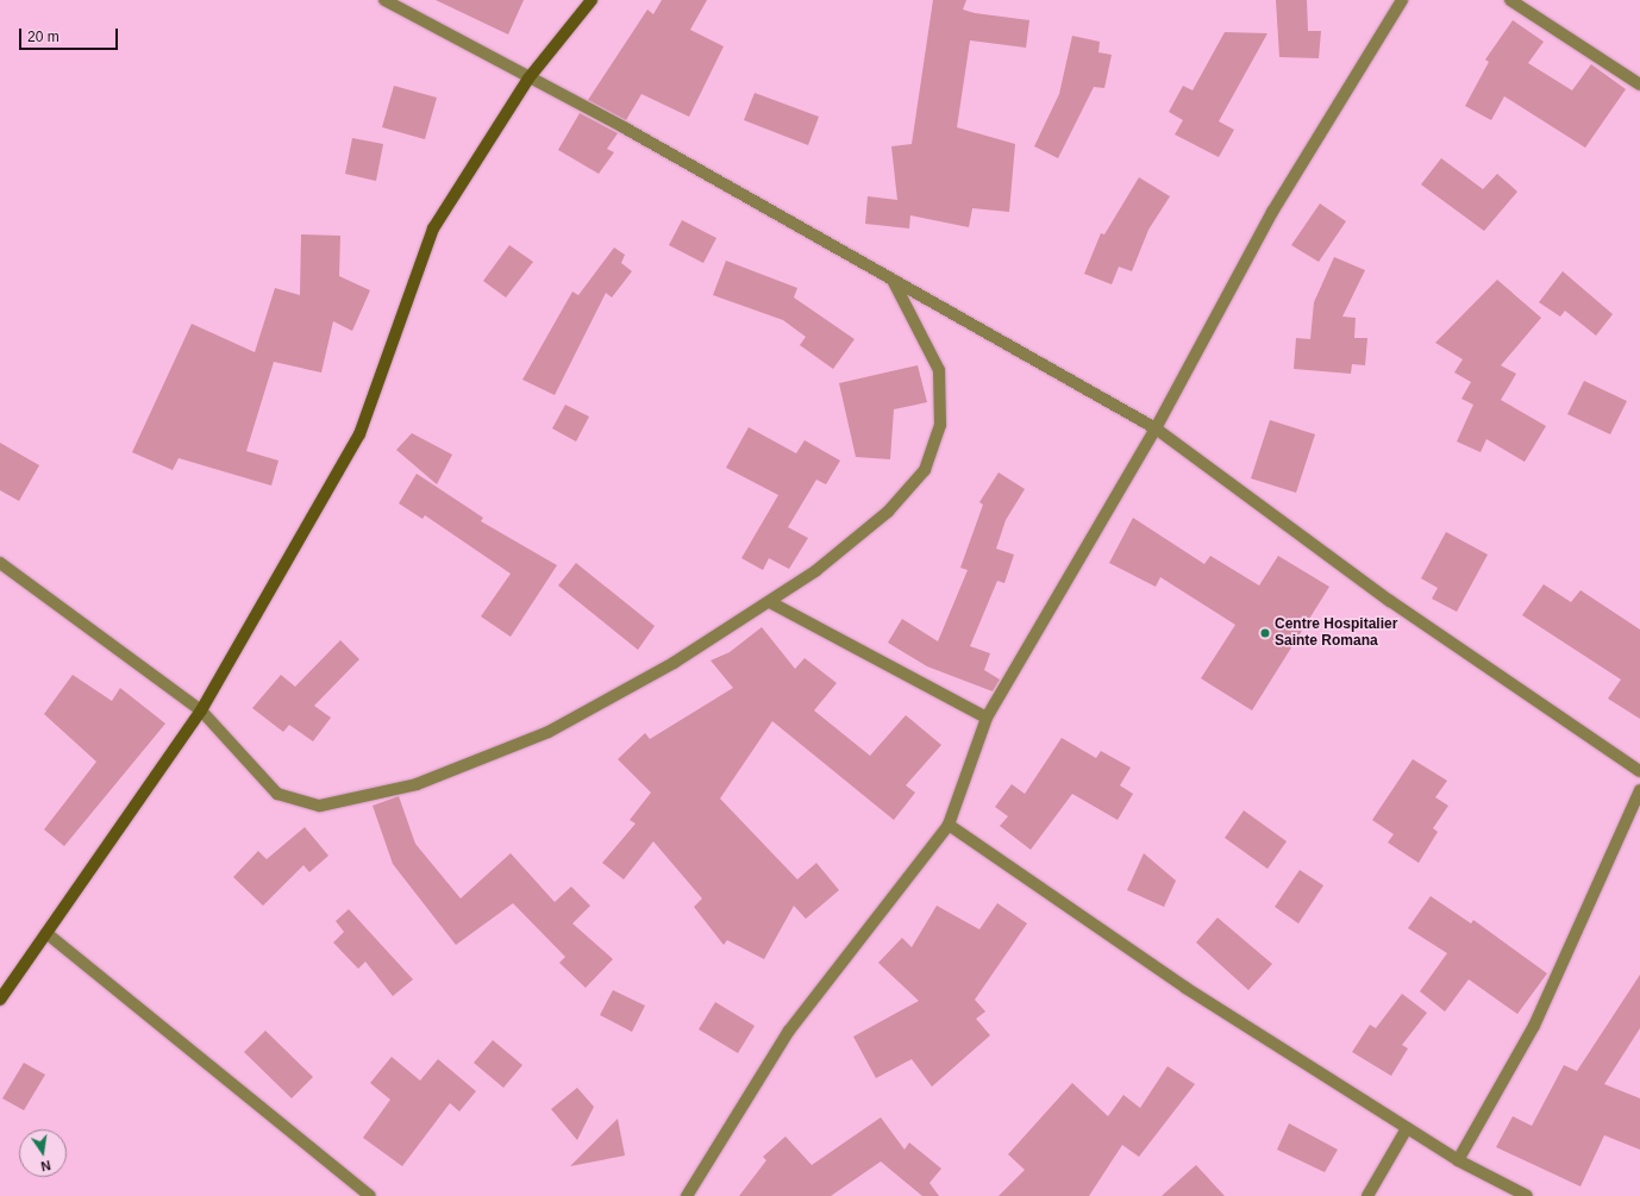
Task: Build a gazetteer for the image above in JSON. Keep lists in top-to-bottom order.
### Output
{
  "places": ["Centre Hospitalier Sainte Romana"],
  "scale_bar": "20 m",
  "north": "bottom"
}
